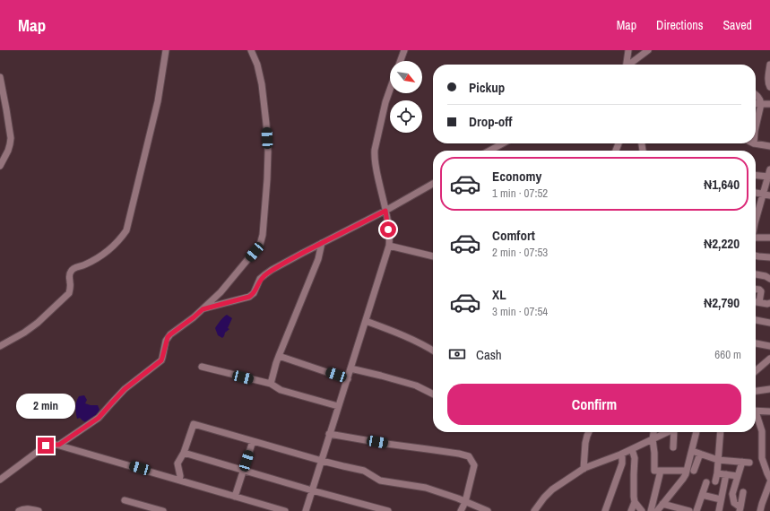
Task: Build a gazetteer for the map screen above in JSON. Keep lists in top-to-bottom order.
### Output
{
  "north": "bottom right",
  "page": {
    "header": "Map",
    "nav": ["Map", "Directions", "Saved"],
    "banner": ["Pickup", "Drop-off"],
    "list": [
      {
        "name": "Economy",
        "note": "1 min · 07:52",
        "value": "₦1,640"
      },
      {
        "name": "Comfort",
        "note": "2 min · 07:53",
        "value": "₦2,220"
      },
      {
        "name": "XL",
        "note": "3 min · 07:54",
        "value": "₦2,790"
      }
    ],
    "pay": ["Cash", "660 m"],
    "buttons": "Confirm",
    "bubble": "2 min"
  }
}
